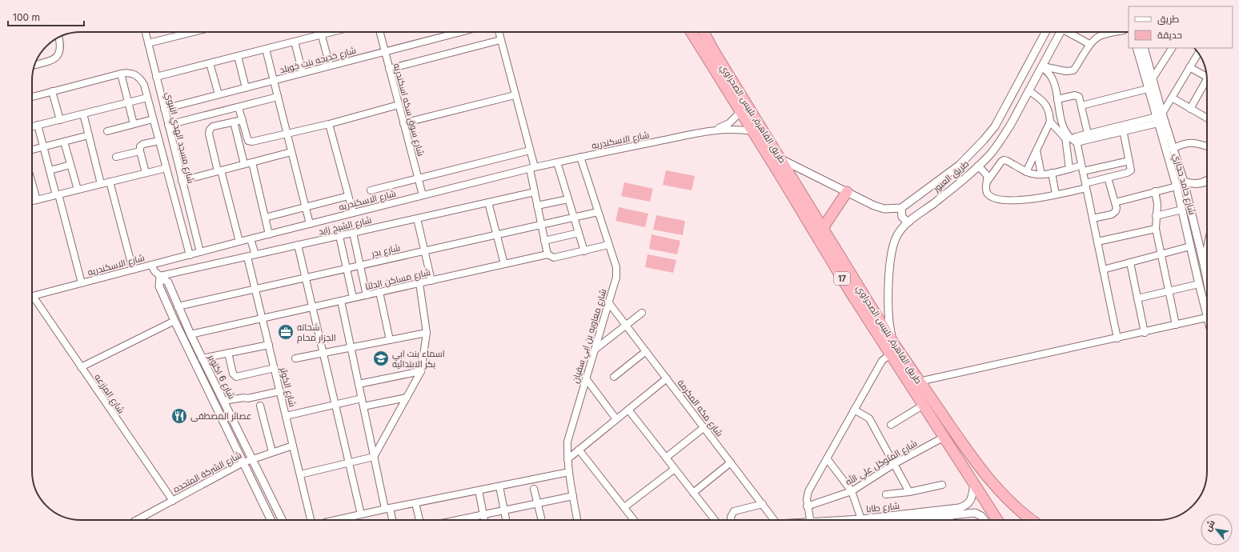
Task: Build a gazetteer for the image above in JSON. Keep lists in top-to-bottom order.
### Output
{
  "streets": {
    "highway": ["طريق القاهرة, بلبيس الصحراوي", "17"],
    "street": [
      "شارع خديجه بنت خويلد",
      "شارع سوق سكه اسكندريه",
      "شارع مسجد الهدي النبوي",
      "شارع الاسكندريه",
      "طريق العبور",
      "شارع حامد حجازي",
      "شارع الشيخ زايد",
      "شارع بدر",
      "شارع مساكن الدلتا",
      "شارع معاويه بن ابي سفيان",
      "شارع 6 اكتوبر",
      "شارع الكوثر",
      "شارع المزرعه",
      "شارع مكه المكرمة",
      "شارع المتوكل علي الله",
      "شارع الشركة المتحده",
      "شارع طابا"
    ]
  },
  "crossings": [
    ["شارع خديجه بنت خويلد", "شارع سوق سكه اسكندريه"],
    ["شارع خديجه بنت خويلد", "شارع مسجد الهدي النبوي"],
    ["شارع سوق سكه اسكندريه", "شارع الاسكندريه"],
    ["طريق القاهرة, بلبيس الصحراوي", "شارع الاسكندريه"],
    ["طريق القاهرة, بلبيس الصحراوي", "طريق العبور"],
    ["طريق القاهرة, بلبيس الصحراوي", "شارع المتوكل علي الله"],
    ["طريق القاهرة, بلبيس الصحراوي", "شارع طابا"],
    ["شارع مسجد الهدي النبوي", "شارع الاسكندريه"],
    ["شارع الاسكندريه", "شارع معاويه بن ابي سفيان"],
    ["شارع الاسكندريه", "شارع 6 اكتوبر"],
    ["شارع الشيخ زايد", "شارع 6 اكتوبر"],
    ["شارع الشيخ زايد", "شارع الكوثر"],
    ["شارع بدر", "شارع معاويه بن ابي سفيان"],
    ["شارع بدر", "شارع 6 اكتوبر"],
    ["شارع بدر", "شارع الكوثر"],
    ["شارع مساكن الدلتا", "شارع معاويه بن ابي سفيان"],
    ["شارع مساكن الدلتا", "شارع 6 اكتوبر"],
    ["شارع مساكن الدلتا", "شارع الكوثر"],
    ["شارع معاويه بن ابي سفيان", "شارع مكه المكرمة"],
    ["شارع 6 اكتوبر", "شارع الشركة المتحده"],
    ["شارع الكوثر", "شارع الشركة المتحده"],
    ["شارع المزرعه", "شارع الشركة المتحده"]
  ],
  "places": {
    "office": ["شحاته الجزار محام"],
    "school or university": ["اسماء بنت ابي بكر الابتدائيه"],
    "restaurant": ["عصائر المصطفى"]
  },
  "legend": ["طريق", "حديقة"],
  "scale_bar": "100 m",
  "north": "top left"
}
